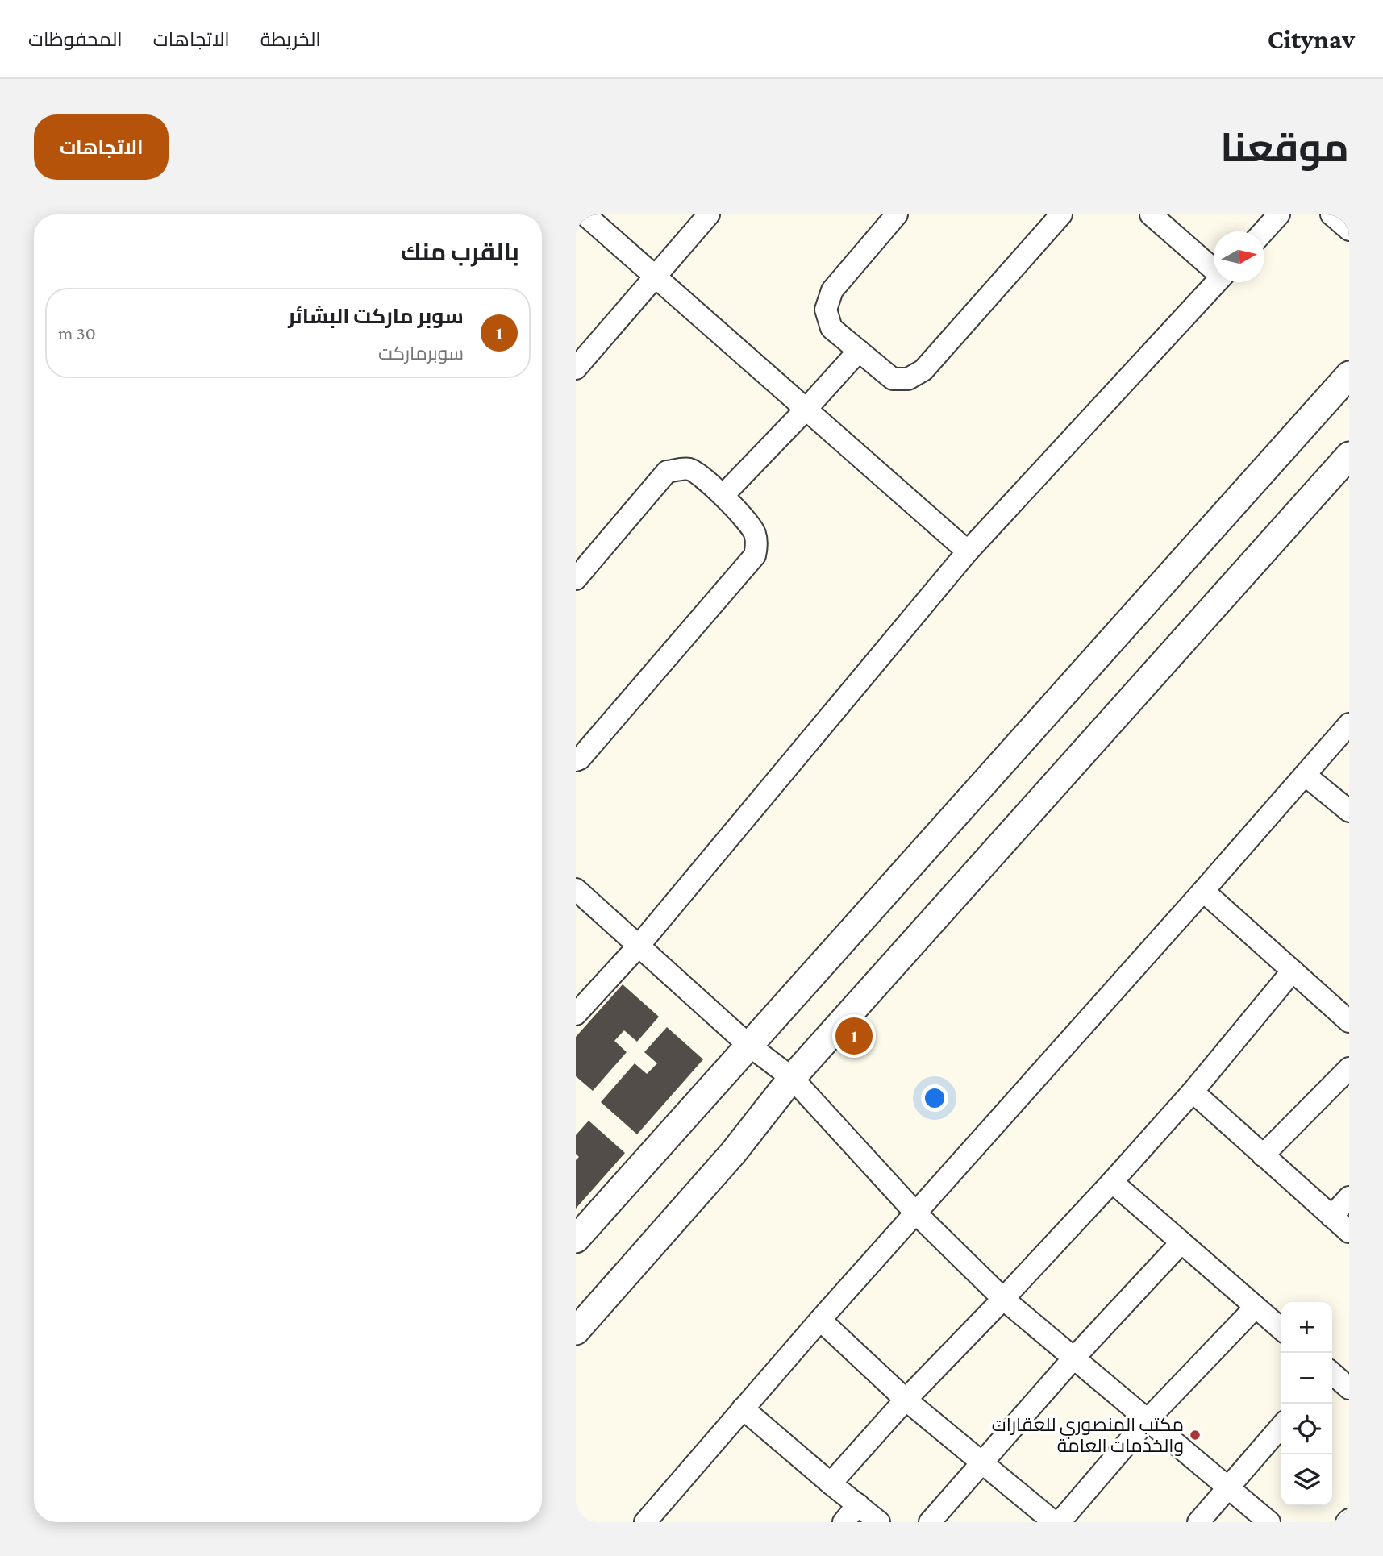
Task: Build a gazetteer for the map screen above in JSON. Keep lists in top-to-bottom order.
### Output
{
  "places": ["مكتب المنصوري للعقارات والخدمات العامة"],
  "north": "right",
  "page": {
    "header": "Citynav",
    "nav": ["الخريطة", "الاتجاهات", "المحفوظات"],
    "title": "موقعنا",
    "buttons": "الاتجاهات",
    "heading": "بالقرب منك",
    "list": [
      {
        "mark": "1",
        "name": "سوبر ماركت البشائر",
        "note": "سوبرماركت",
        "value": "30 m"
      }
    ],
    "pins": "1",
    "map_buttons": ["+", "−"]
  }
}
